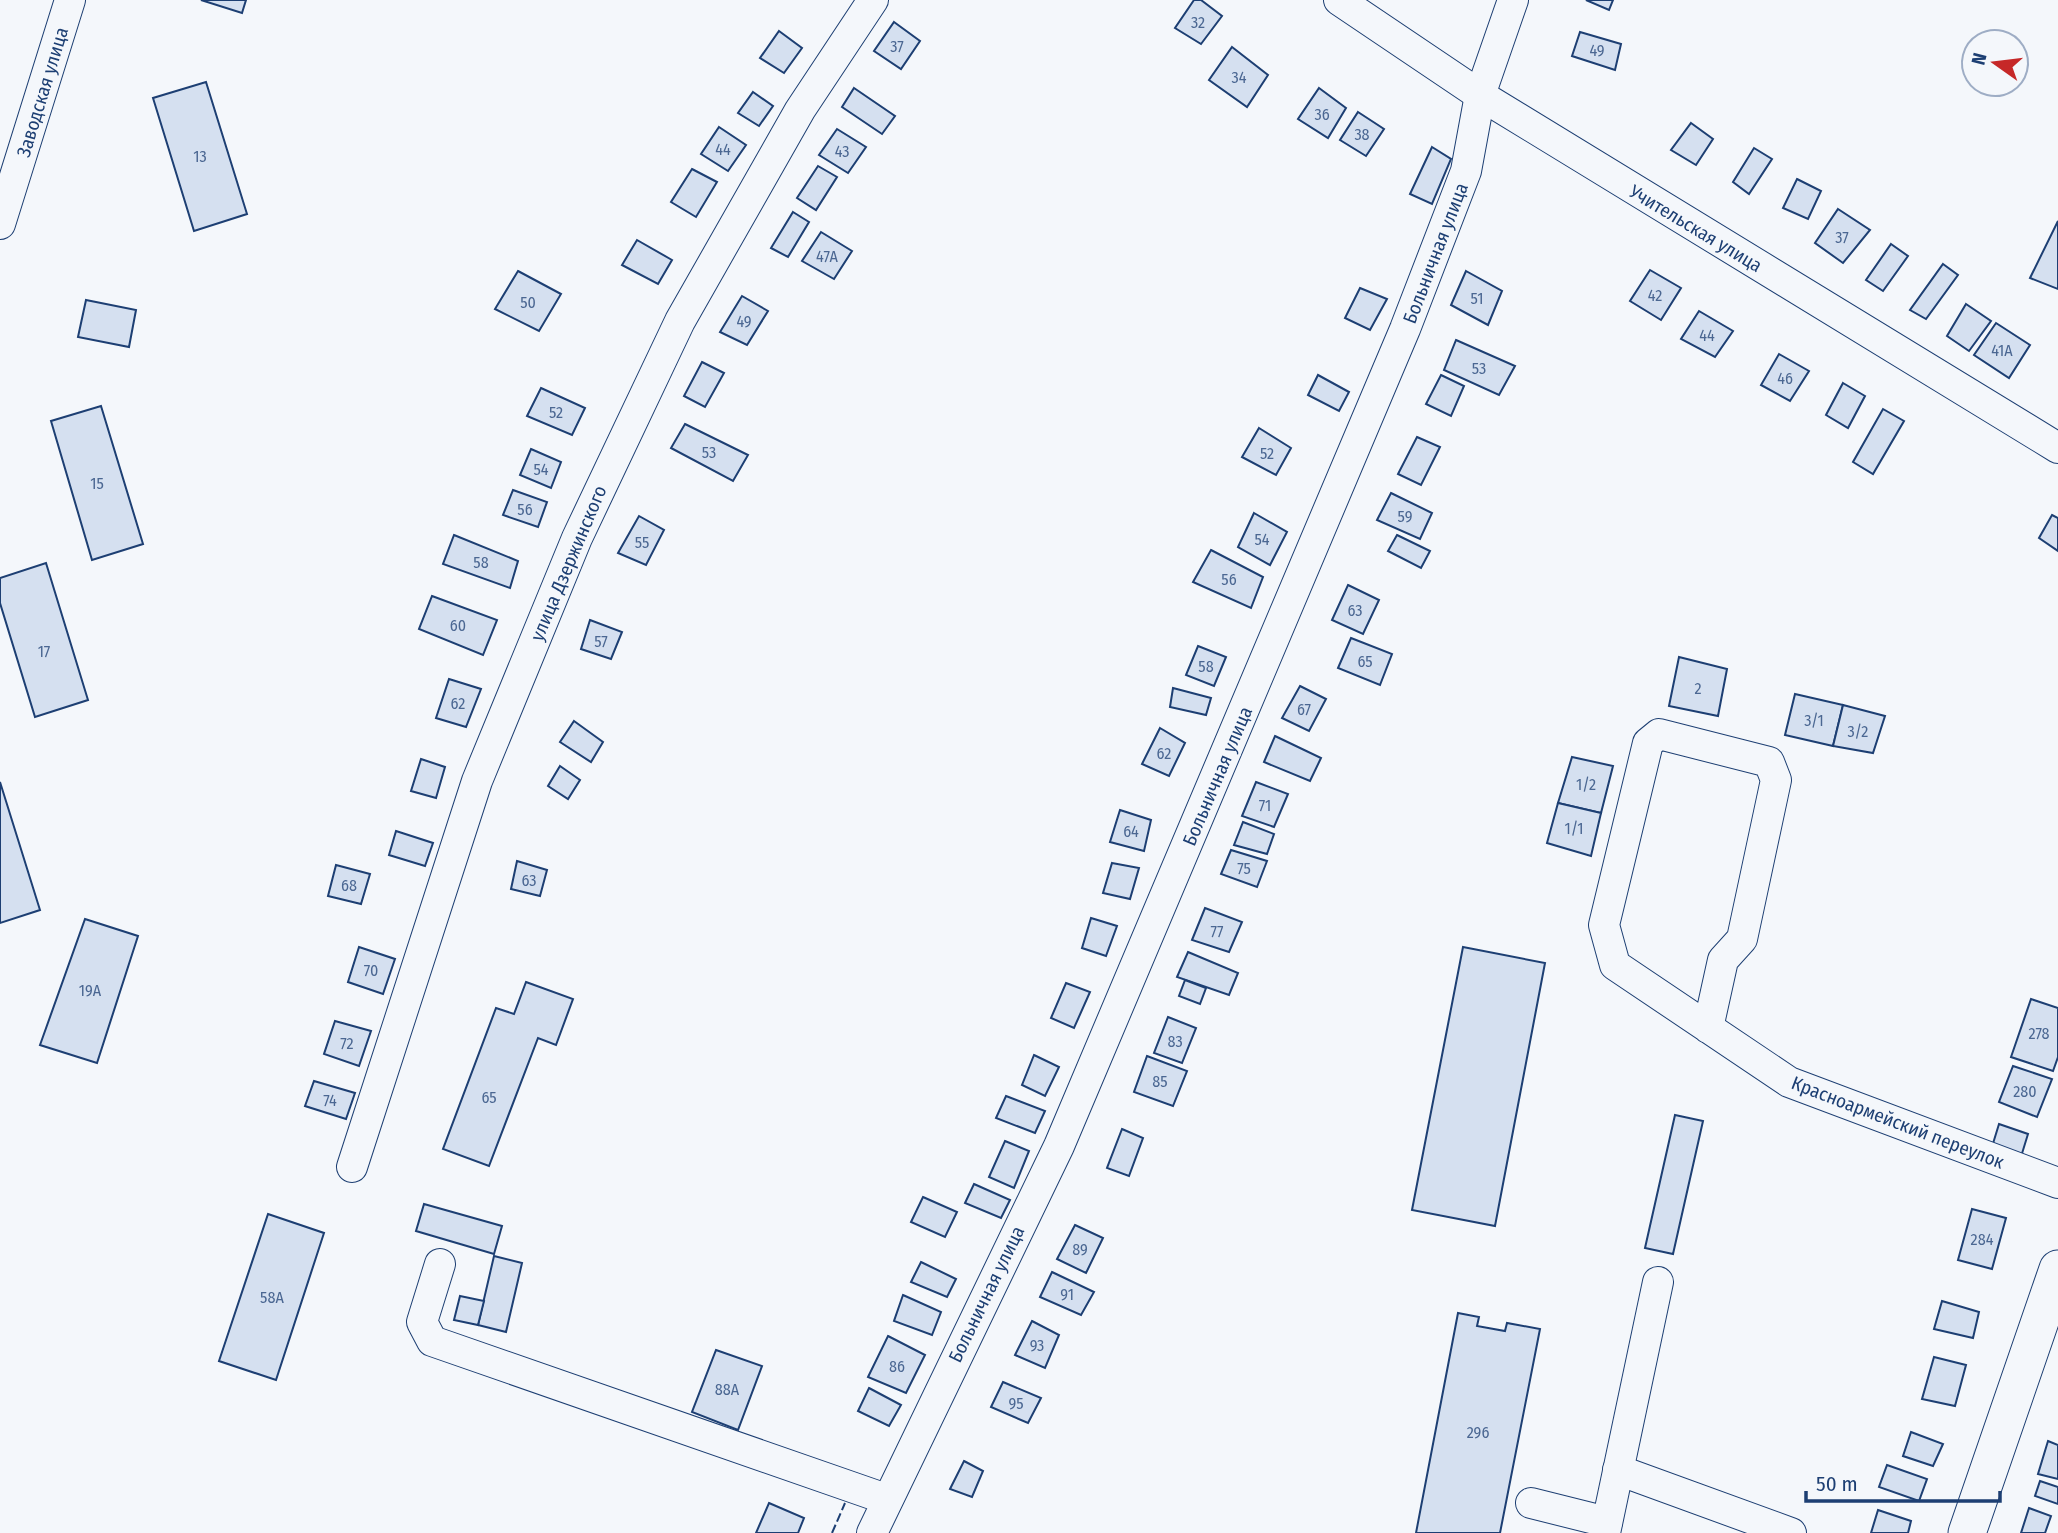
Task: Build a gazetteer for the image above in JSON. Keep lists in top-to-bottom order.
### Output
{
  "streets": {
    "street": [
      "Заводская улица",
      "Учительская улица",
      "Больничная улица",
      "улица Дзержинского",
      "Красноармейский переулок"
    ]
  },
  "crossings": [
    ["Учительская улица", "Больничная улица"]
  ],
  "house_numbers": [
    "32",
    "37",
    "49",
    "34",
    "36",
    "38",
    "44",
    "43",
    "13",
    "37",
    "47А",
    "42",
    "51",
    "50",
    "49",
    "44",
    "41А",
    "53",
    "46",
    "52",
    "53",
    "52",
    "54",
    "15",
    "56",
    "59",
    "54",
    "55",
    "58",
    "56",
    "63",
    "60",
    "57",
    "17",
    "65",
    "58",
    "2",
    "62",
    "67",
    "3/1",
    "3/2",
    "62",
    "1/2",
    "71",
    "1/1",
    "64",
    "75",
    "63",
    "68",
    "77",
    "70",
    "19А",
    "278",
    "83",
    "72",
    "85",
    "280",
    "65",
    "74",
    "284",
    "89",
    "91",
    "58А",
    "93",
    "86",
    "88А",
    "95",
    "296"
  ],
  "scale_bar": "50 m",
  "north": "left"
}
